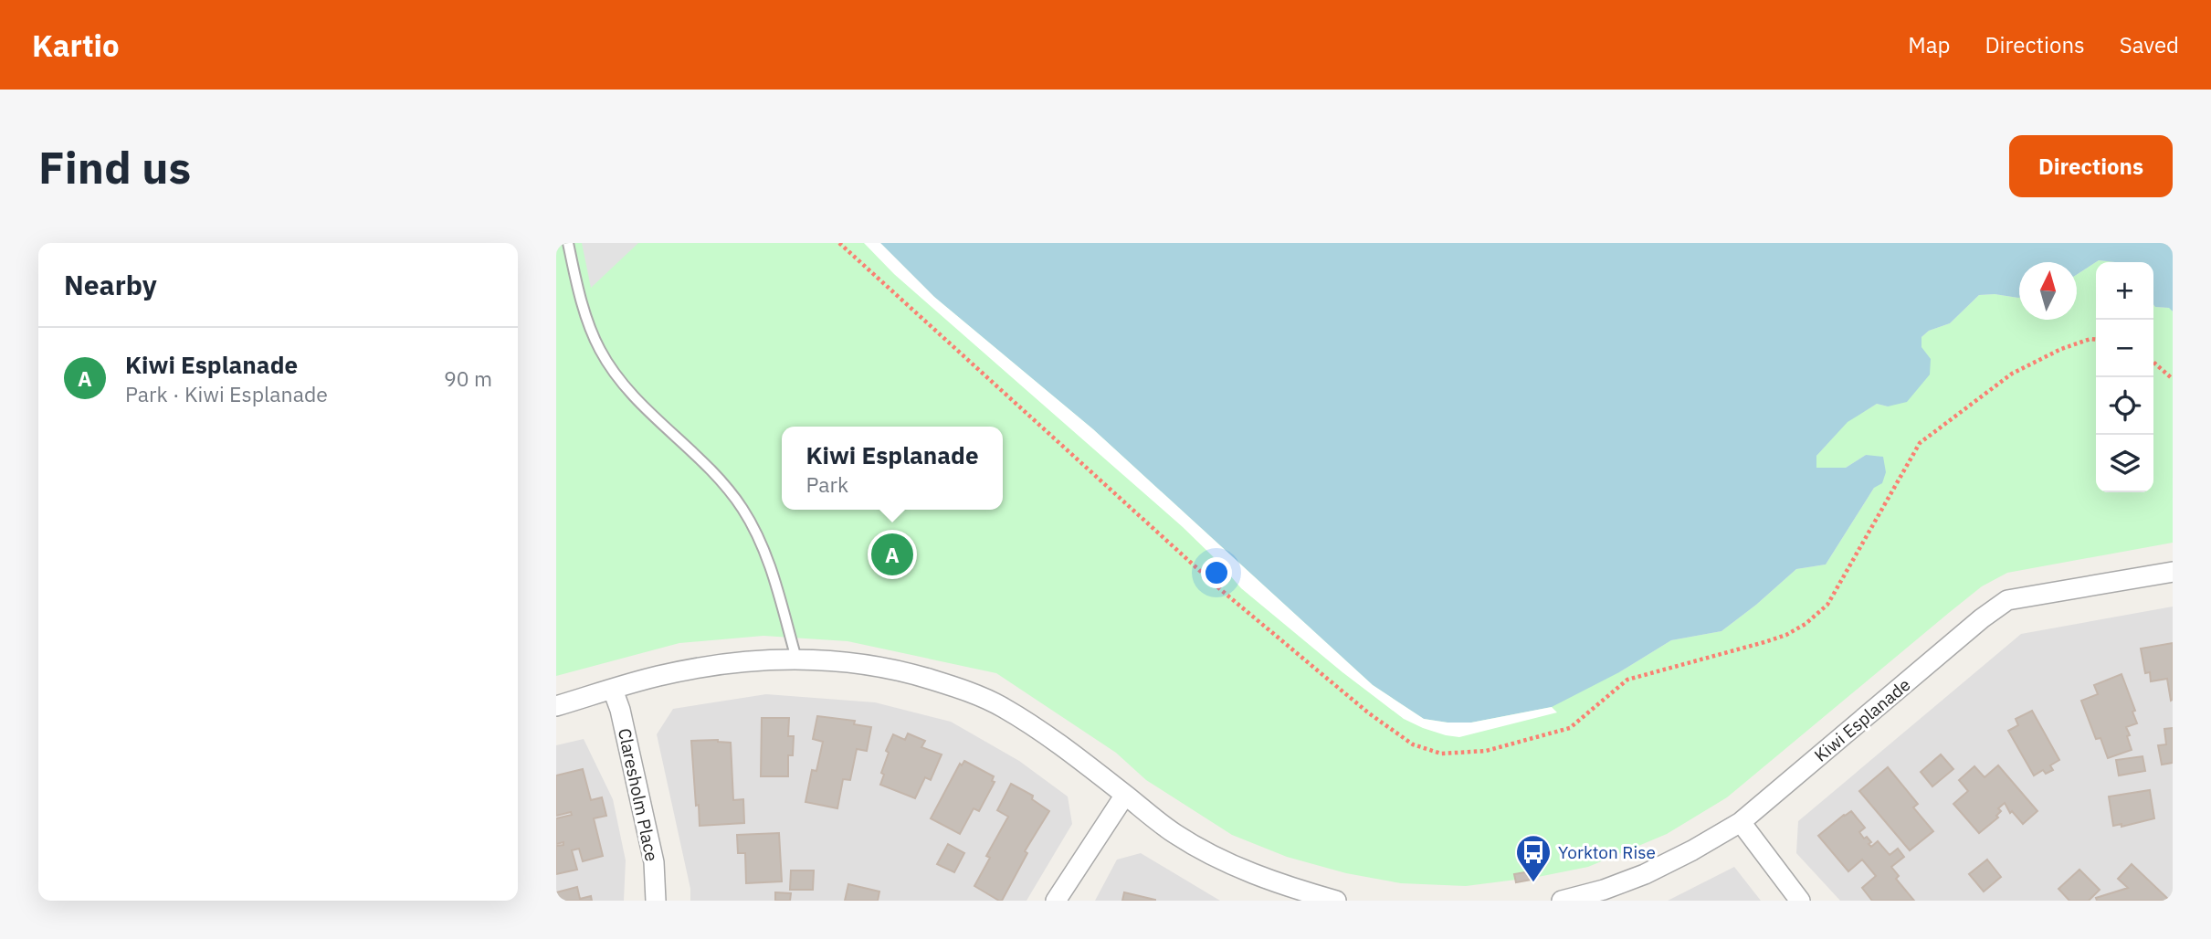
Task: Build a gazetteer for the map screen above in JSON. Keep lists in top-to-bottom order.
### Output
{
  "streets": {
    "street": ["Kiwi Esplanade", "Claresholm Place"]
  },
  "places": {
    "bus stop": ["Yorkton Rise"]
  },
  "north": "top",
  "page": {
    "header": "Kartio",
    "nav": ["Map", "Directions", "Saved"],
    "buttons": "Directions",
    "title": "Find us",
    "heading": "Nearby",
    "map_buttons": ["+", "−"],
    "list": [
      {
        "mark": "A",
        "name": "Kiwi Esplanade",
        "note": "Park · Kiwi Esplanade",
        "value": "90 m"
      }
    ],
    "popup": ["Kiwi Esplanade", "Park"],
    "pins": "A"
  }
}
